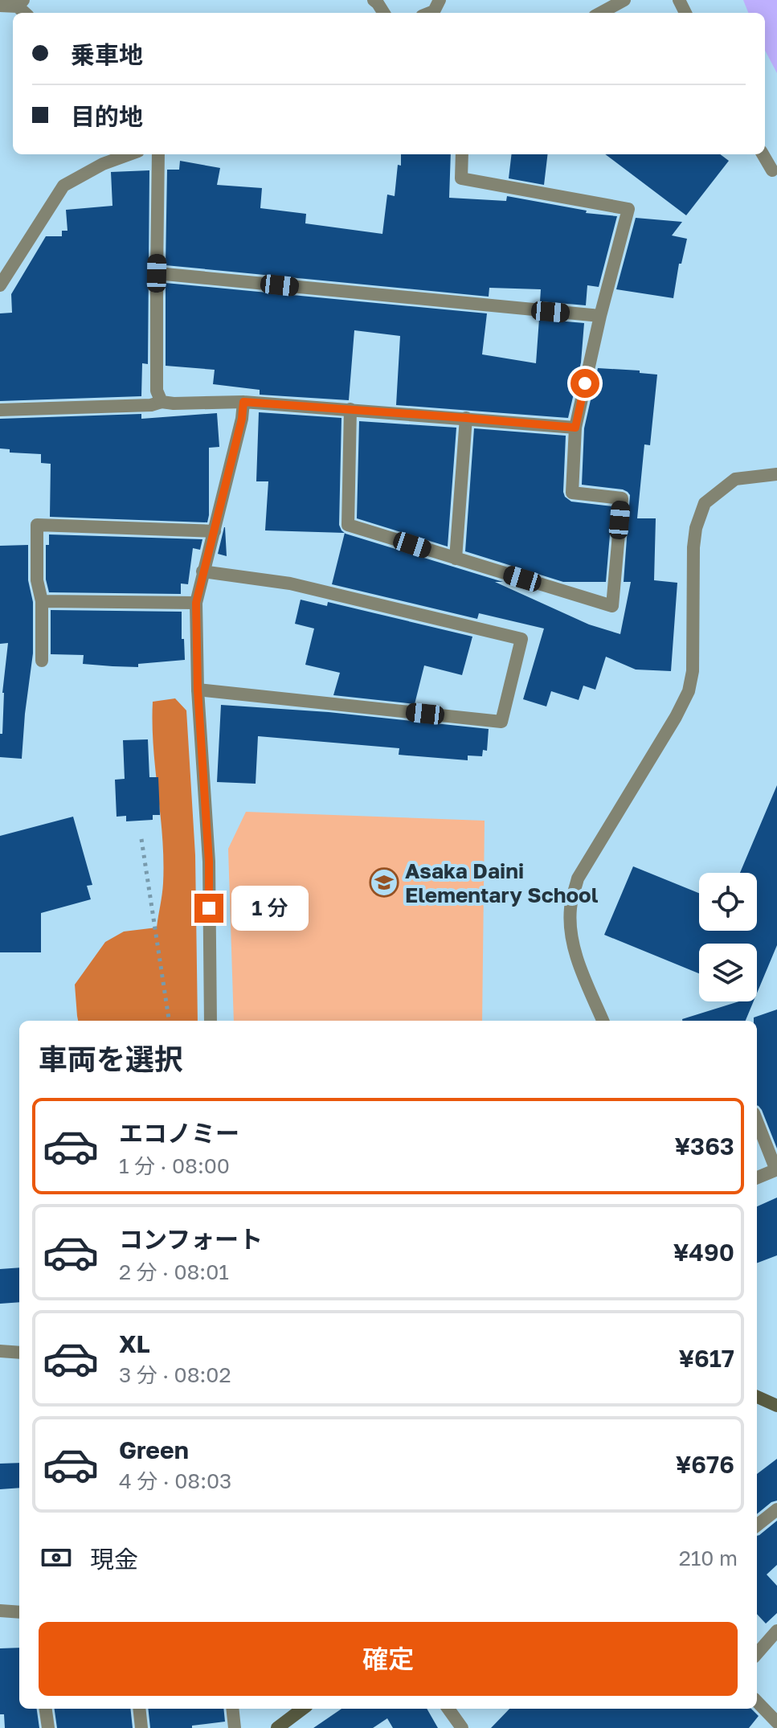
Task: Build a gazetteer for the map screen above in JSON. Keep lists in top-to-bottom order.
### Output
{
  "places": {
    "school or university": ["Asaka Daini Elementary School"]
  },
  "page": {
    "banner": ["乗車地", "目的地"],
    "bubble": "1 分",
    "heading": "車両を選択",
    "list": [
      {
        "name": "エコノミー",
        "note": "1 分 · 08:00",
        "value": "¥363"
      },
      {
        "name": "コンフォート",
        "note": "2 分 · 08:01",
        "value": "¥490"
      },
      {
        "name": "XL",
        "note": "3 分 · 08:02",
        "value": "¥617"
      },
      {
        "name": "Green",
        "note": "4 分 · 08:03",
        "value": "¥676"
      }
    ],
    "pay": ["現金", "210 m"],
    "buttons": "確定"
  }
}
